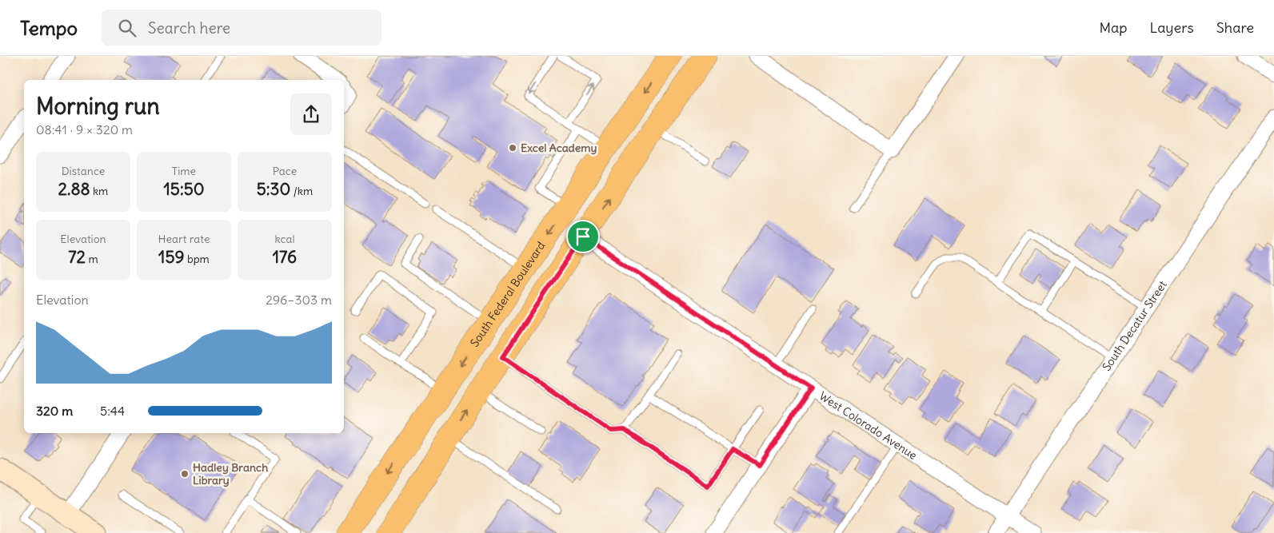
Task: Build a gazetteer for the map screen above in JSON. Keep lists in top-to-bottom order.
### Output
{
  "streets": {
    "main road": ["South Federal Boulevard"],
    "street": ["South Decatur Street", "West Colorado Avenue"]
  },
  "crossings": [
    ["South Decatur Street", "West Colorado Avenue"]
  ],
  "places": ["Excel Academy", "Hadley Branch Library"],
  "page": {
    "header": "Tempo",
    "search": "Search here",
    "nav": ["Map", "Layers", "Share"],
    "heading": ["Morning run", "08:41 · 9 × 320 m"],
    "stats": [
      ["Distance", "2.88 km"],
      ["Time", "15:50"],
      ["Pace", "5:30 /km"],
      ["Elevation", "72 m"],
      ["Heart rate", "159 bpm"],
      ["kcal", "176"]
    ],
    "chart": ["Elevation", "296–303 m"],
    "list": [
      {
        "name": "320 m",
        "note": "5:44"
      }
    ]
  }
}
